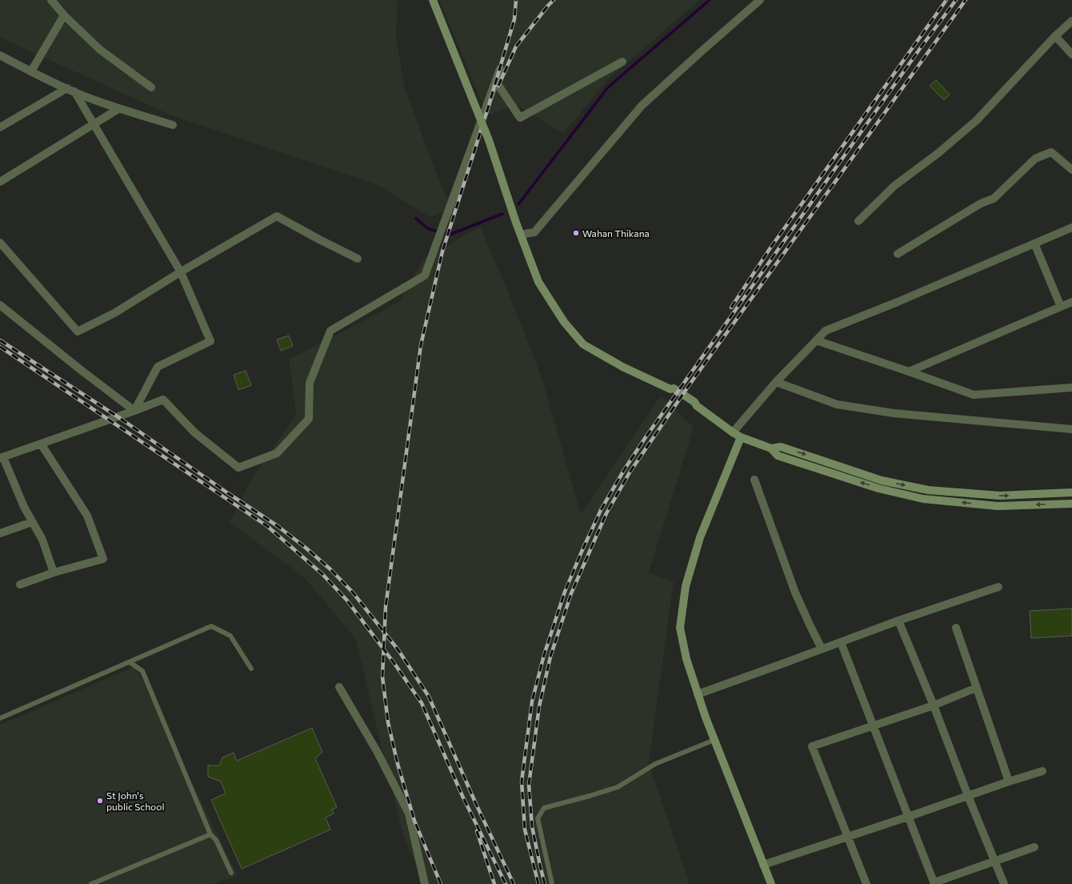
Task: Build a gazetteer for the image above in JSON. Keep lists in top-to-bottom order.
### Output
{
  "places": ["Wahan Thikana", "St John's public School"]
}
